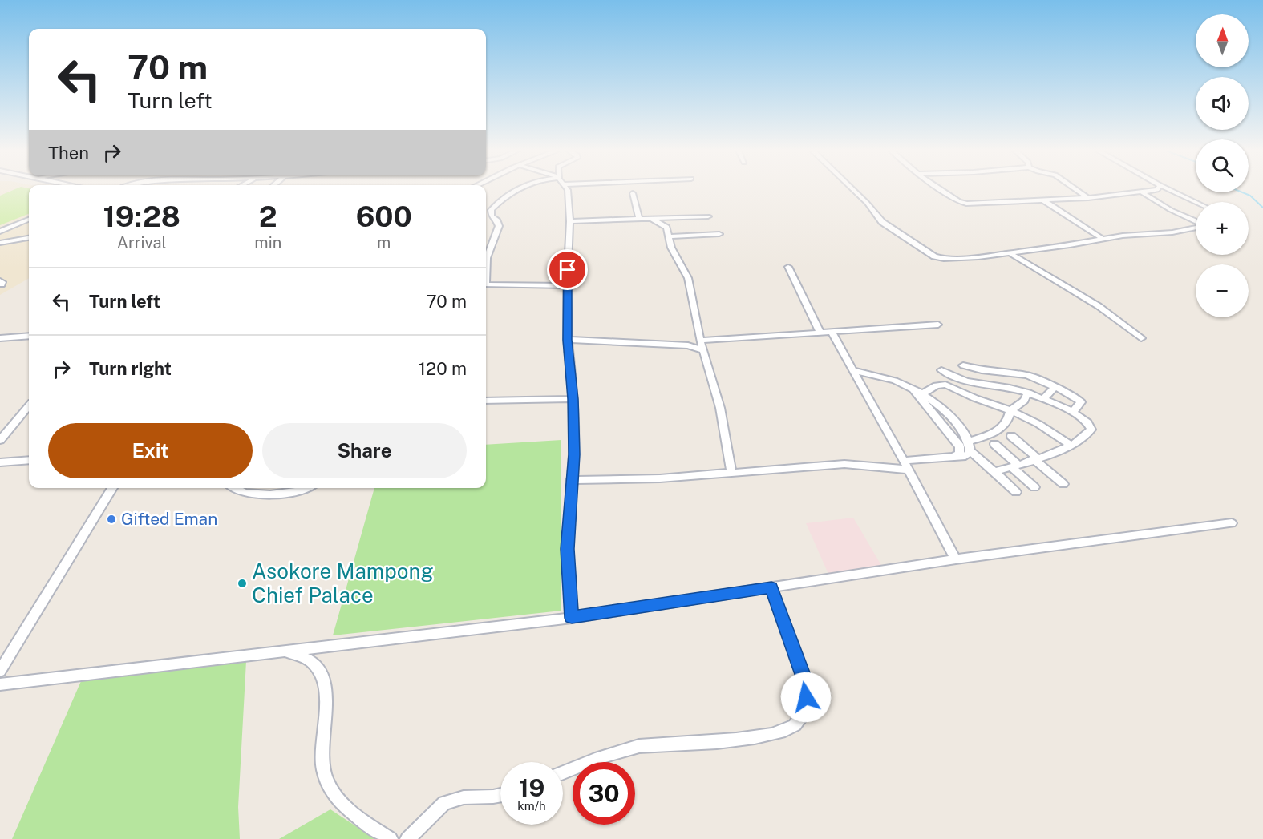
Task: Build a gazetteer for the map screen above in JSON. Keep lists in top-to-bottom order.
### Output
{
  "places": ["Gifted Eman", "Asokore Mampong Chief Palace"],
  "north": "top",
  "page": {
    "map_buttons": ["+", "−"],
    "turn": ["70 m", "Turn left"],
    "then": "Then",
    "eta": [
      "19:28",
      "Arrival",
      "2",
      "min",
      "600",
      "m"
    ],
    "list": [
      {
        "name": "Turn left",
        "value": "70 m"
      },
      {
        "name": "Turn right",
        "value": "120 m"
      }
    ],
    "buttons": ["Exit", "Share"],
    "speed": "19 km/h",
    "limit": "30"
  }
}
